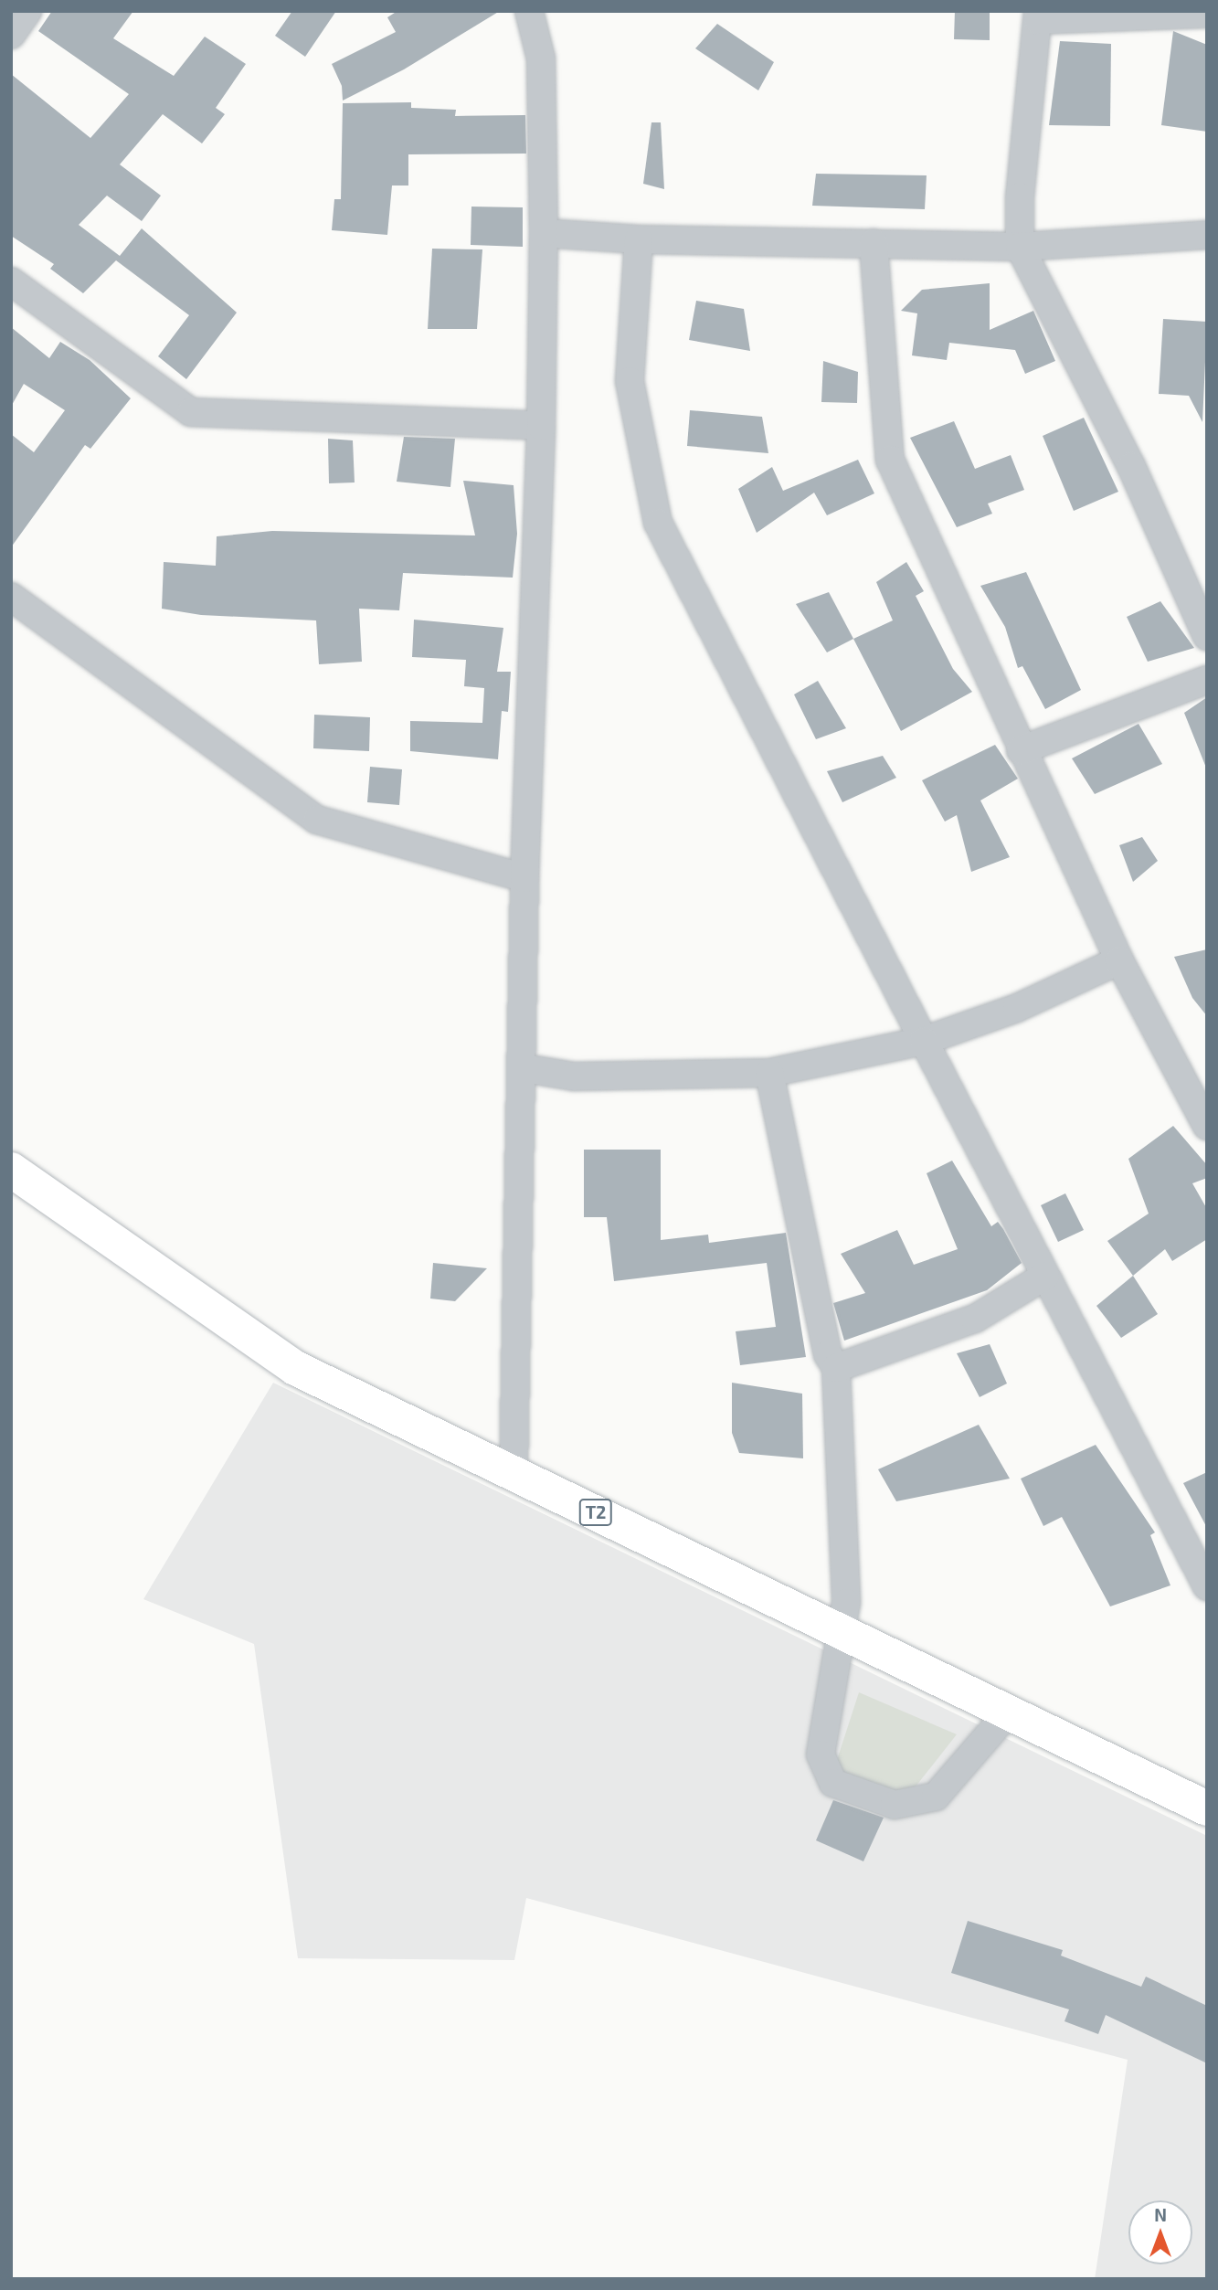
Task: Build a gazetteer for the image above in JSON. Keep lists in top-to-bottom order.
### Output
{
  "streets": {
    "highway": ["T2"]
  },
  "north": "top"
}
